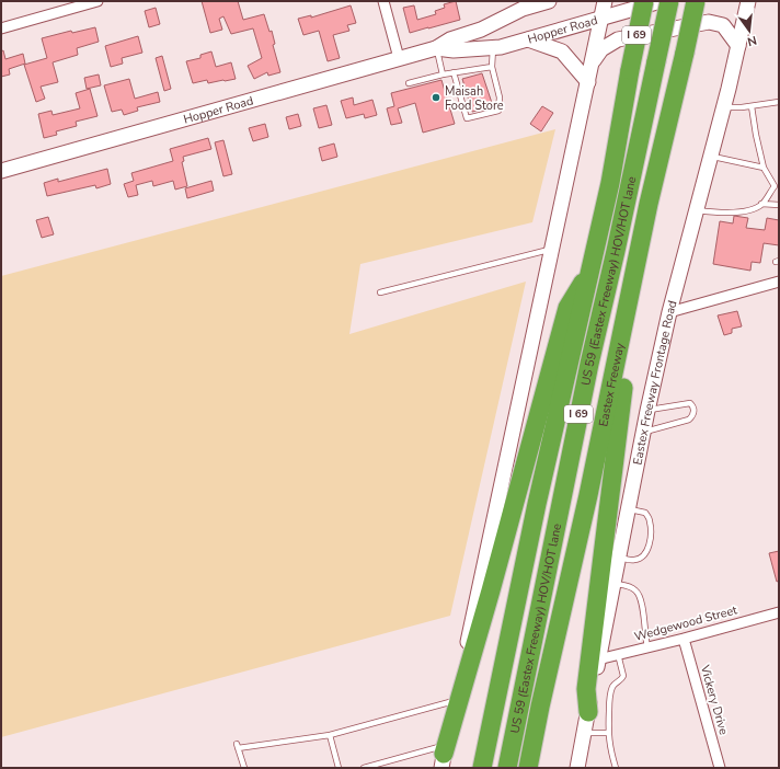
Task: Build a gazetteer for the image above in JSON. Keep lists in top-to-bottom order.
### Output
{
  "streets": {
    "highway": ["I 69", "US 59 (Eastex Freeway) HOV/HOT lane", "Eastex Freeway"],
    "main road": ["Hopper Road", "Eastex Freeway Frontage Road"],
    "street": ["Wedgewood Street", "Vickery Drive"]
  },
  "crossings": [
    ["Eastex Freeway Frontage Road", "Wedgewood Street"],
    ["Wedgewood Street", "Vickery Drive"]
  ],
  "places": ["Maisah Food Store"],
  "north": "bottom"
}
